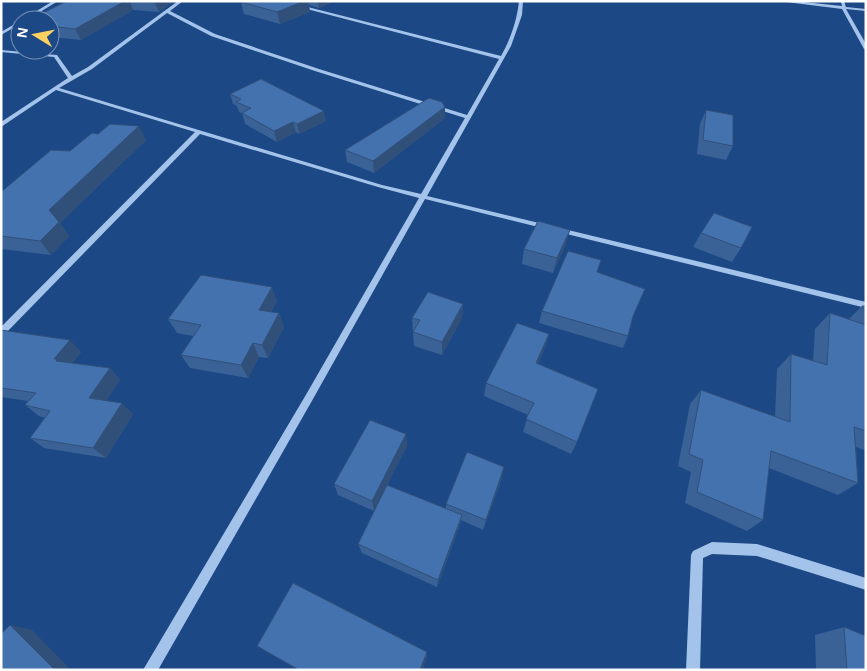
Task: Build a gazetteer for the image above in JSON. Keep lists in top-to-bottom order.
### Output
{
  "north": "left"
}
